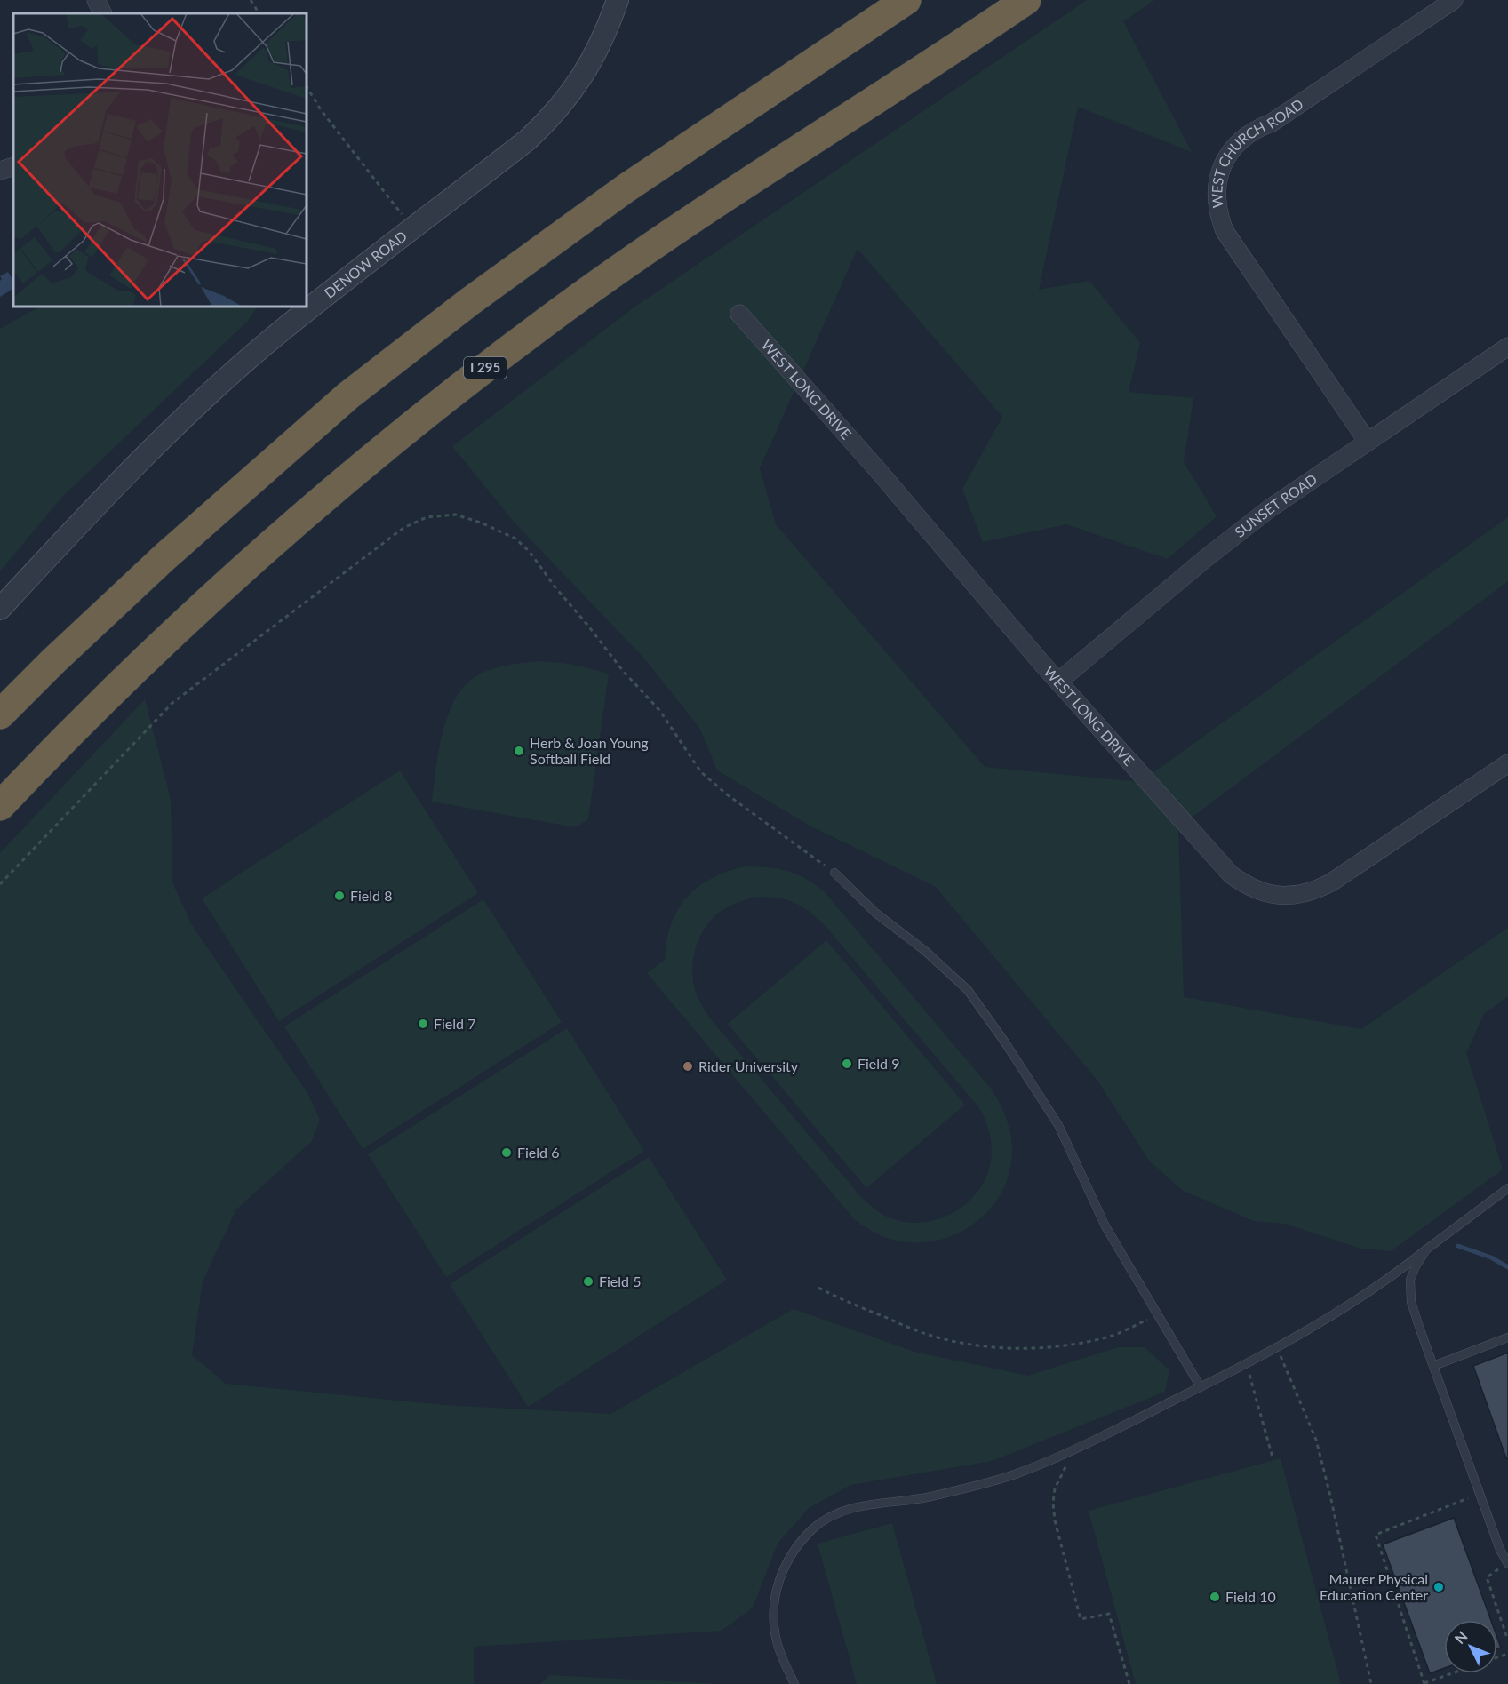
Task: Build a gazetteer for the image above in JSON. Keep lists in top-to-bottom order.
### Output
{
  "streets": {
    "highway": ["I 295"],
    "street": [
      "WEST CHURCH ROAD",
      "DENOW ROAD",
      "WEST LONG DRIVE",
      "SUNSET ROAD"
    ]
  },
  "crossings": [
    ["WEST CHURCH ROAD", "SUNSET ROAD"],
    ["WEST LONG DRIVE", "SUNSET ROAD"]
  ],
  "places": [
    "Herb & Joan Young Softball Field",
    "Field 8",
    "Field 7",
    "Field 9",
    "Rider University",
    "Field 6",
    "Field 5",
    "Maurer Physical Education Center",
    "Field 10"
  ],
  "north": "top left"
}
